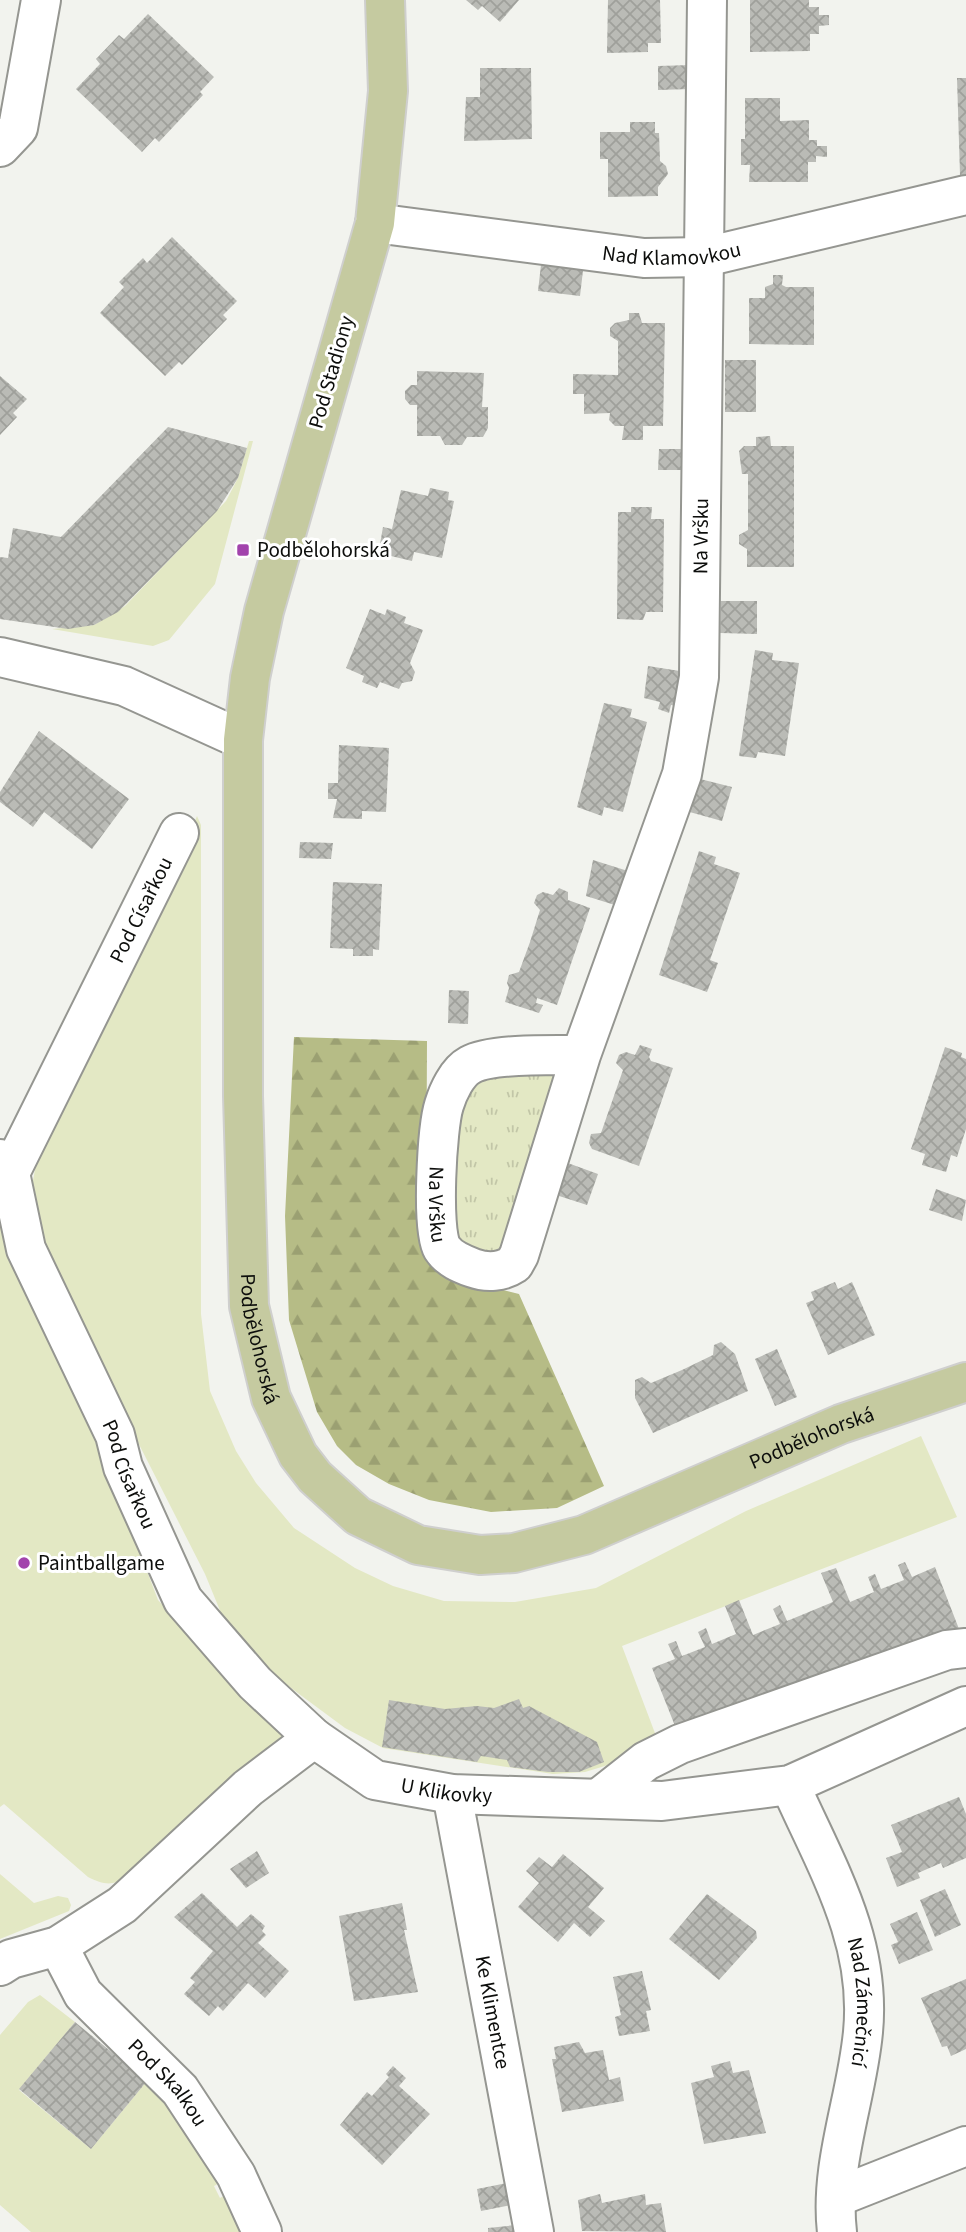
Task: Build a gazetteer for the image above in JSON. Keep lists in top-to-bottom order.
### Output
{
  "streets": {
    "main road": ["Pod Stadiony", "Podbělohorská"],
    "street": [
      "Nad Klamovkou",
      "Na Vršku",
      "Pod Císařkou",
      "U Klikovky",
      "Nad Zámečnicí",
      "Ke Klimentce",
      "Pod Skalkou"
    ]
  },
  "crossings": [
    ["Nad Klamovkou", "Pod Stadiony"],
    ["Nad Klamovkou", "Na Vršku"],
    ["Pod Stadiony", "Podbělohorská"],
    ["Pod Císařkou", "U Klikovky"],
    ["U Klikovky", "Nad Zámečnicí"],
    ["U Klikovky", "Ke Klimentce"]
  ],
  "places": {
    "transit": ["Podbělohorská"],
    "other": ["Paintballgame"]
  }
}
